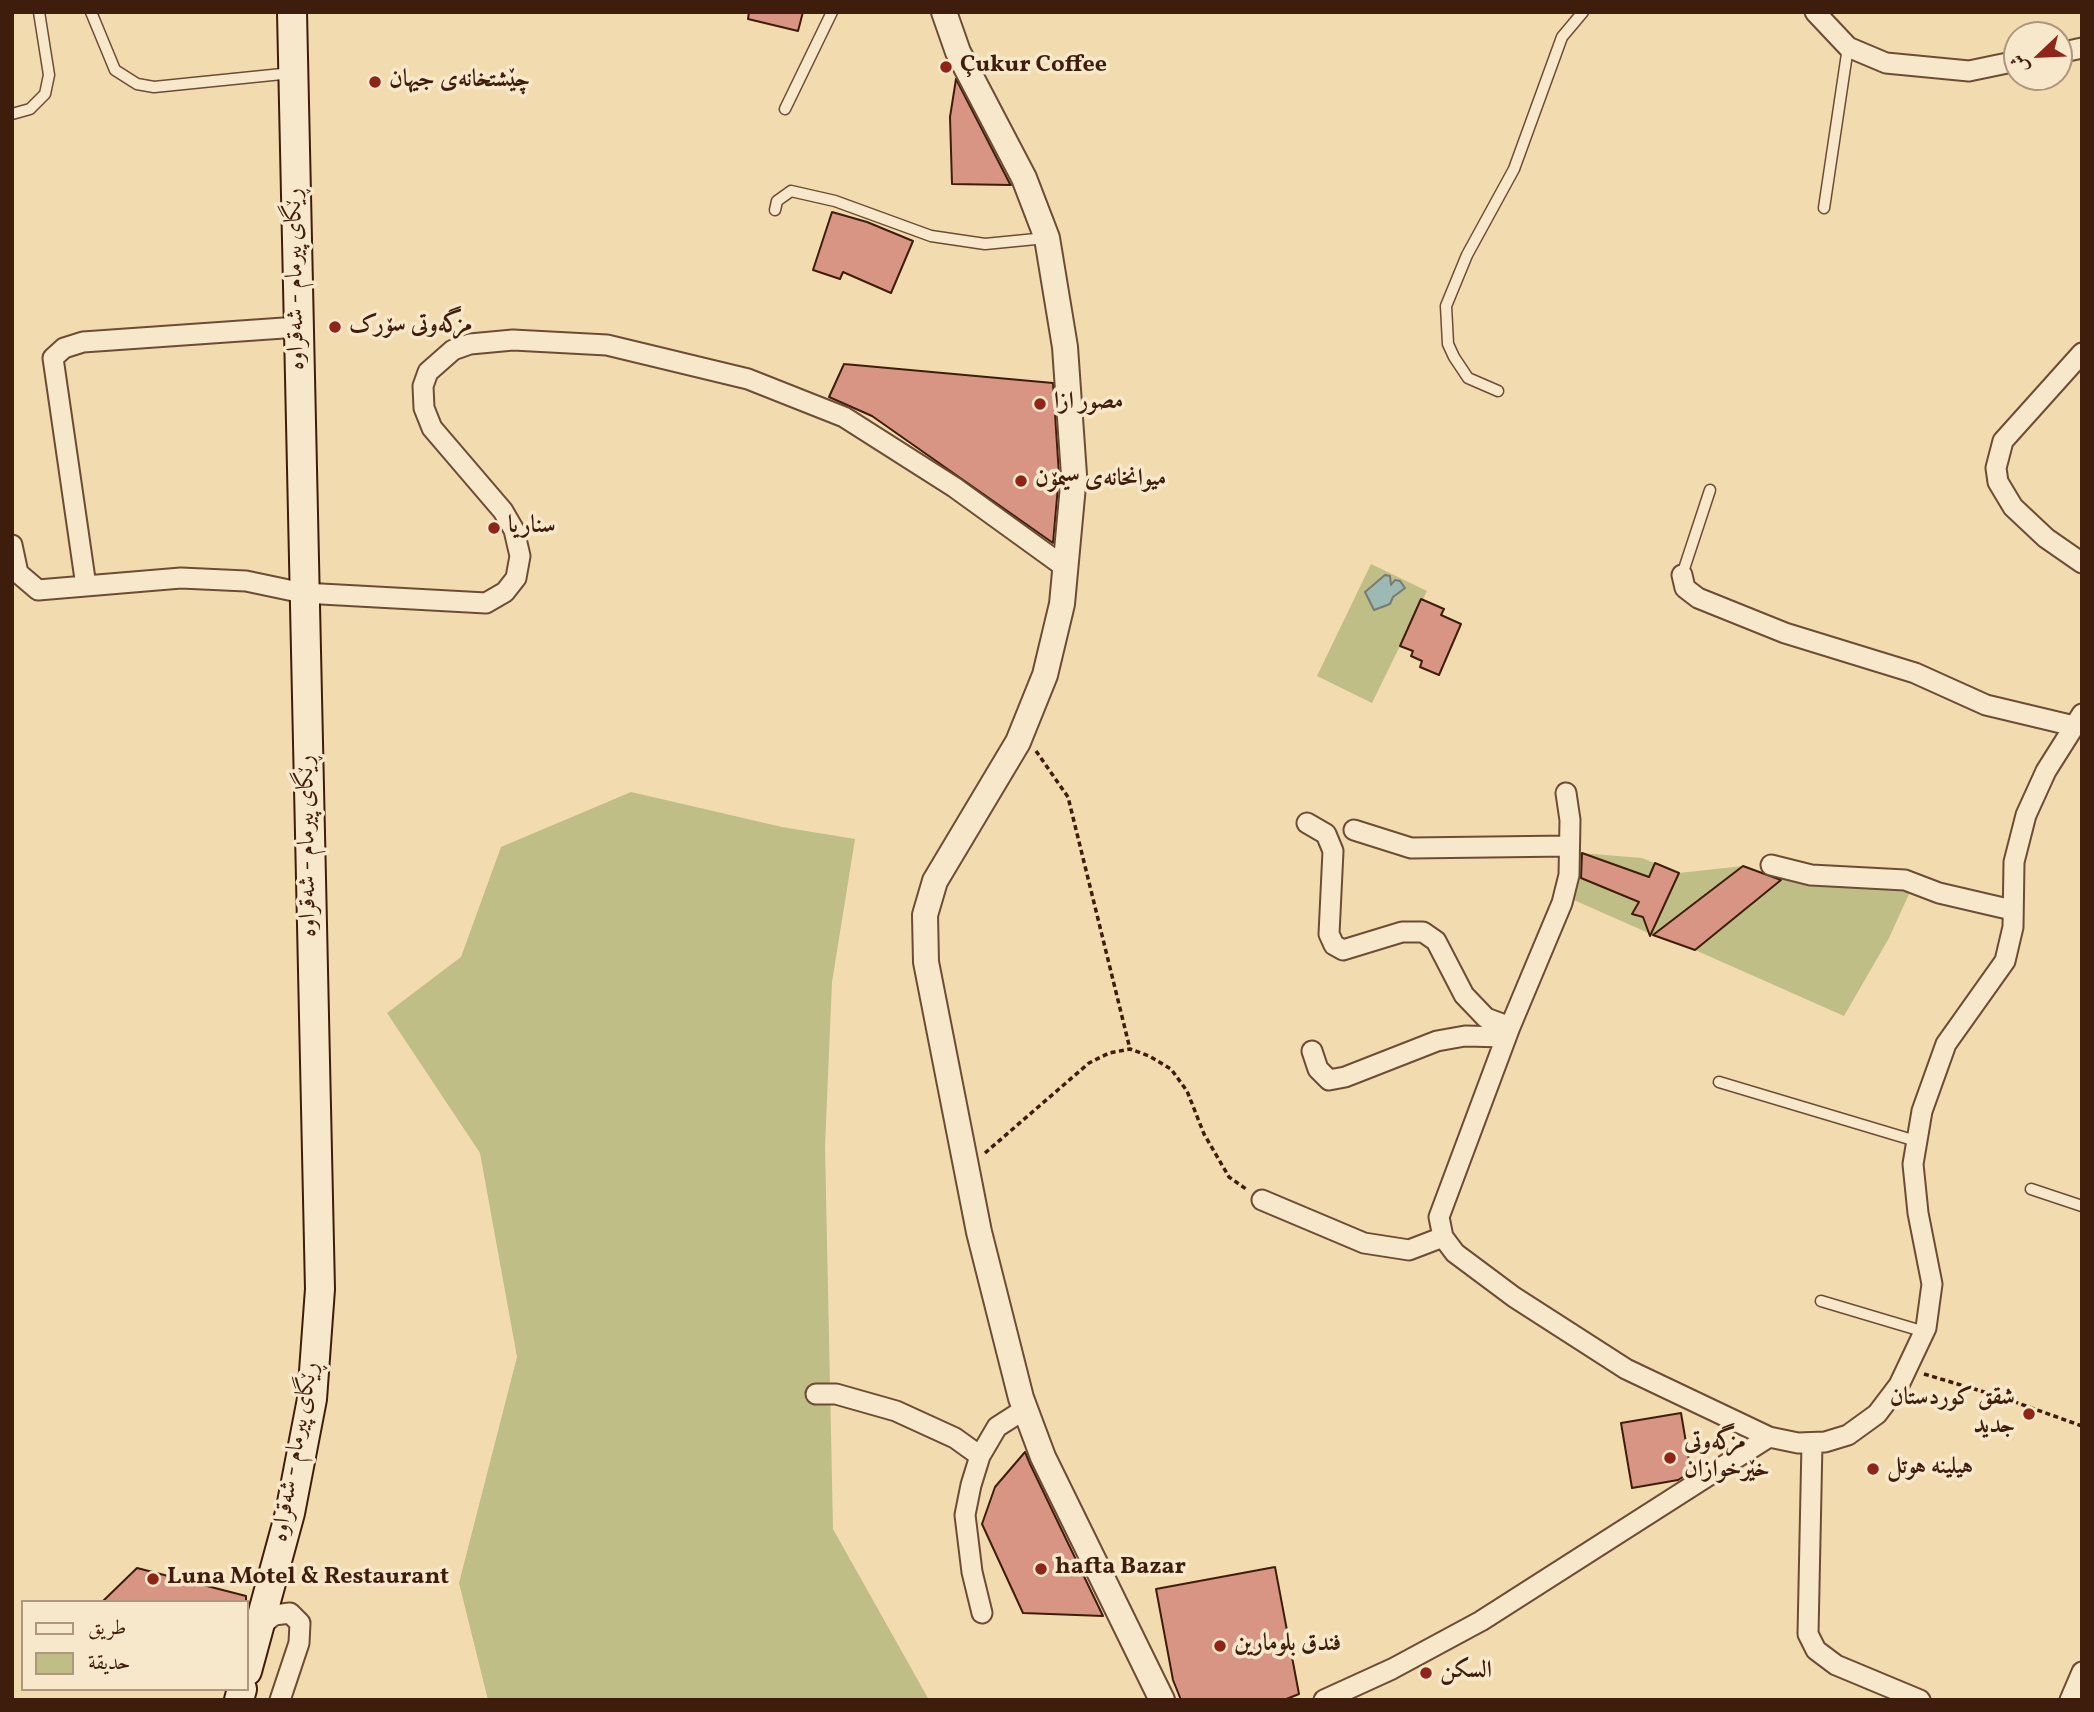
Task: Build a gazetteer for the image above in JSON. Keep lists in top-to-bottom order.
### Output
{
  "streets": {
    "main road": ["ڕێگای پیرمام - شەقراوە"]
  },
  "places": [
    "Çukur Coffee",
    "چێشتخانەی جیهان",
    "مزگەوتی سۆرک",
    "مصور ازا",
    "میوانخانەی سیمۆن",
    "سناريا",
    "شقق كوردستان جديد",
    "مزگەوتی خێرخوازان",
    "هيلينه هوتل",
    "hafta Bazar",
    "Luna Motel & Restaurant",
    "فندق بلومارين",
    "السكن"
  ],
  "legend": ["طريق", "حديقة"],
  "north": "bottom left"
}
